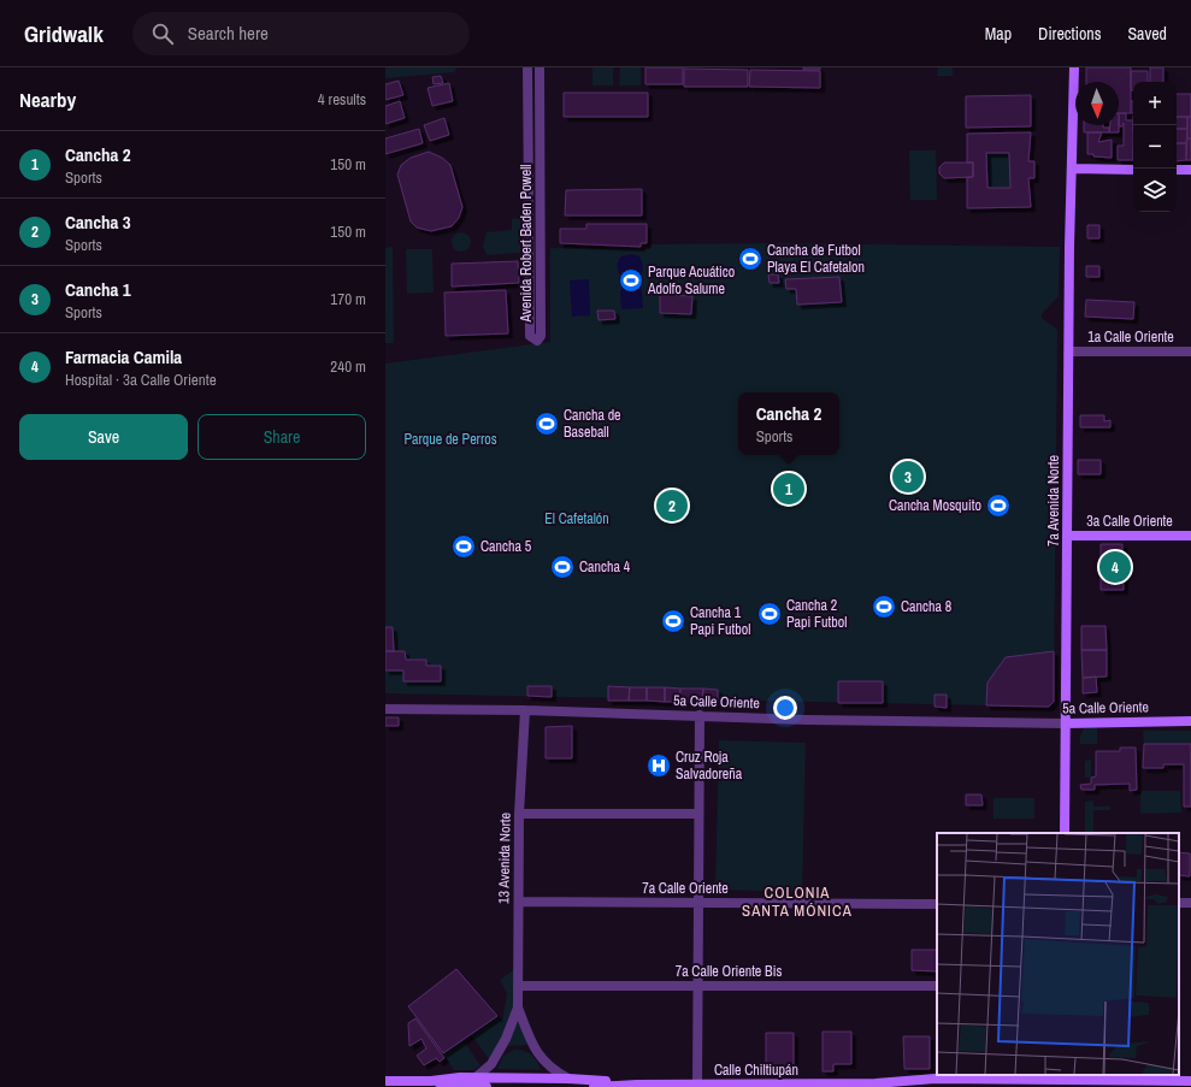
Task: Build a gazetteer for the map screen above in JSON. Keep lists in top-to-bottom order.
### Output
{
  "streets": {
    "main road": [
      "7a Avenida Norte",
      "3a Calle Oriente",
      "5a Calle Oriente",
      "Calle Chiltiupán"
    ],
    "street": [
      "Avenida Robert Baden Powell",
      "1a Calle Oriente",
      "13 Avenida Norte",
      "7a Calle Oriente",
      "7a Calle Oriente Bis"
    ]
  },
  "crossings": [
    ["1a Calle Oriente", "7a Avenida Norte"],
    ["7a Avenida Norte", "3a Calle Oriente"],
    ["7a Avenida Norte", "5a Calle Oriente"],
    ["5a Calle Oriente", "13 Avenida Norte"],
    ["13 Avenida Norte", "7a Calle Oriente"],
    ["13 Avenida Norte", "7a Calle Oriente Bis"],
    ["13 Avenida Norte", "Calle Chiltiupán"]
  ],
  "districts": ["COLONIA SANTA MÓNICA"],
  "parks": ["Parque de Perros", "El Cafetalón"],
  "places": {
    "sports": [
      "Cancha de Futbol Playa El Cafetalon",
      "Parque Acuático Adolfo Salume",
      "Cancha de Baseball",
      "Cancha Mosquito",
      "Cancha 5",
      "Cancha 4",
      "Cancha 8",
      "Cancha 2 Papi Futbol",
      "Cancha 1 Papi Futbol"
    ],
    "hospital": ["Cruz Roja Salvadoreña"]
  },
  "north": "bottom",
  "page": {
    "header": "Gridwalk",
    "search": "Search here",
    "nav": ["Map", "Directions", "Saved"],
    "heading": ["Nearby", "4 results"],
    "map_buttons": ["+", "−"],
    "list": [
      {
        "mark": "1",
        "name": "Cancha 2",
        "note": "Sports",
        "value": "150 m"
      },
      {
        "mark": "2",
        "name": "Cancha 3",
        "note": "Sports",
        "value": "150 m"
      },
      {
        "mark": "3",
        "name": "Cancha 1",
        "note": "Sports",
        "value": "170 m"
      },
      {
        "mark": "4",
        "name": "Farmacia Camila",
        "note": "Hospital · 3a Calle Oriente",
        "value": "240 m"
      }
    ],
    "popup": ["Cancha 2", "Sports"],
    "buttons": ["Save", "Share"],
    "pins": [
      "3",
      "1",
      "2",
      "4"
    ]
  }
}
